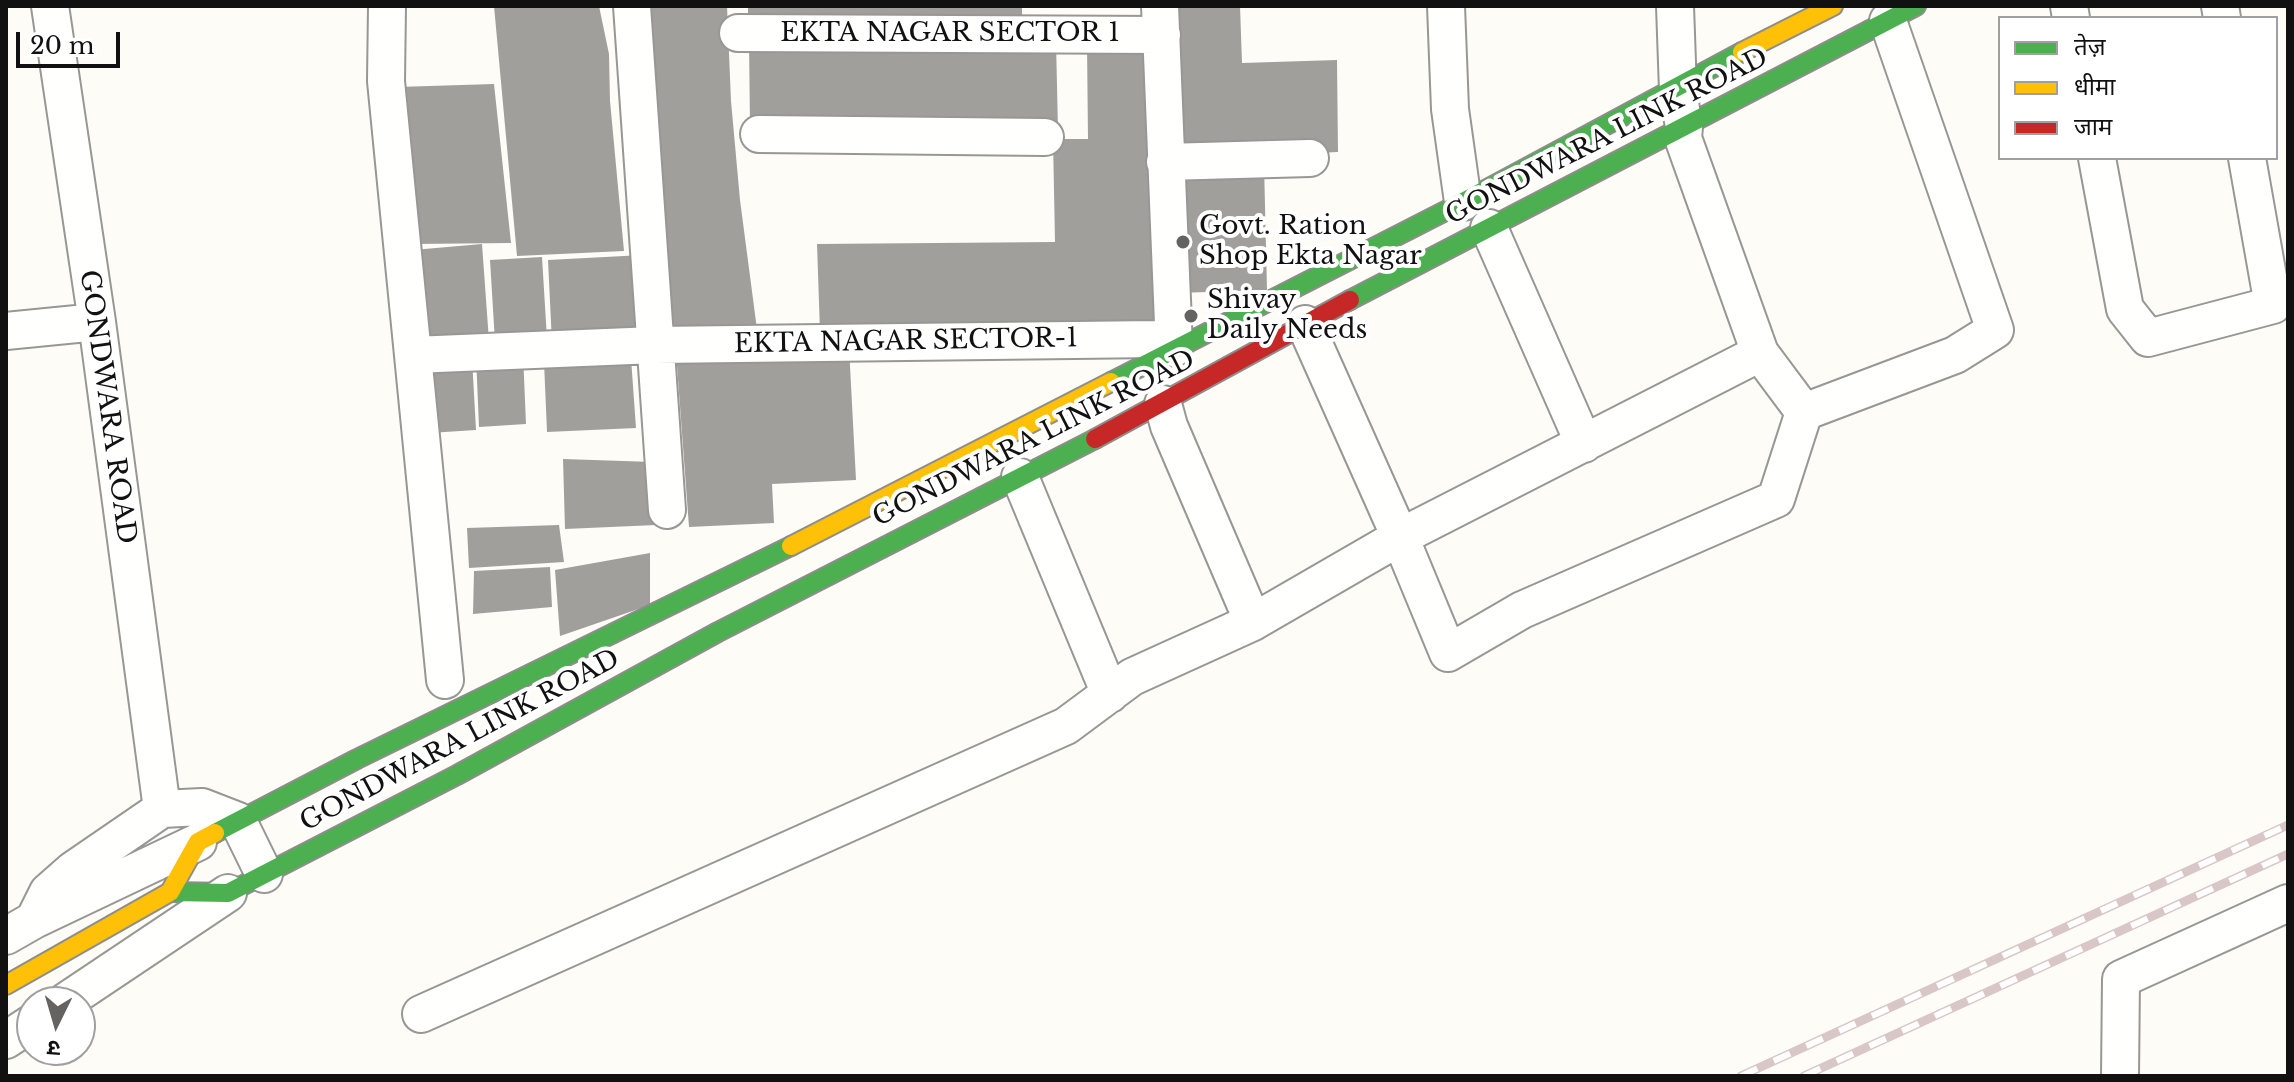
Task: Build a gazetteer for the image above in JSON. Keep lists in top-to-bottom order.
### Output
{
  "streets": {
    "street": [
      "EKTA NAGAR SECTOR 1",
      "GONDWARA LINK ROAD",
      "EKTA NAGAR SECTOR-1",
      "GONDWARA ROAD"
    ]
  },
  "places": ["Govt. Ration Shop Ekta Nagar", "Shivay Daily Needs"],
  "legend": ["तेज़", "धीमा", "जाम"],
  "scale_bar": "20 m",
  "north": "bottom"
}
